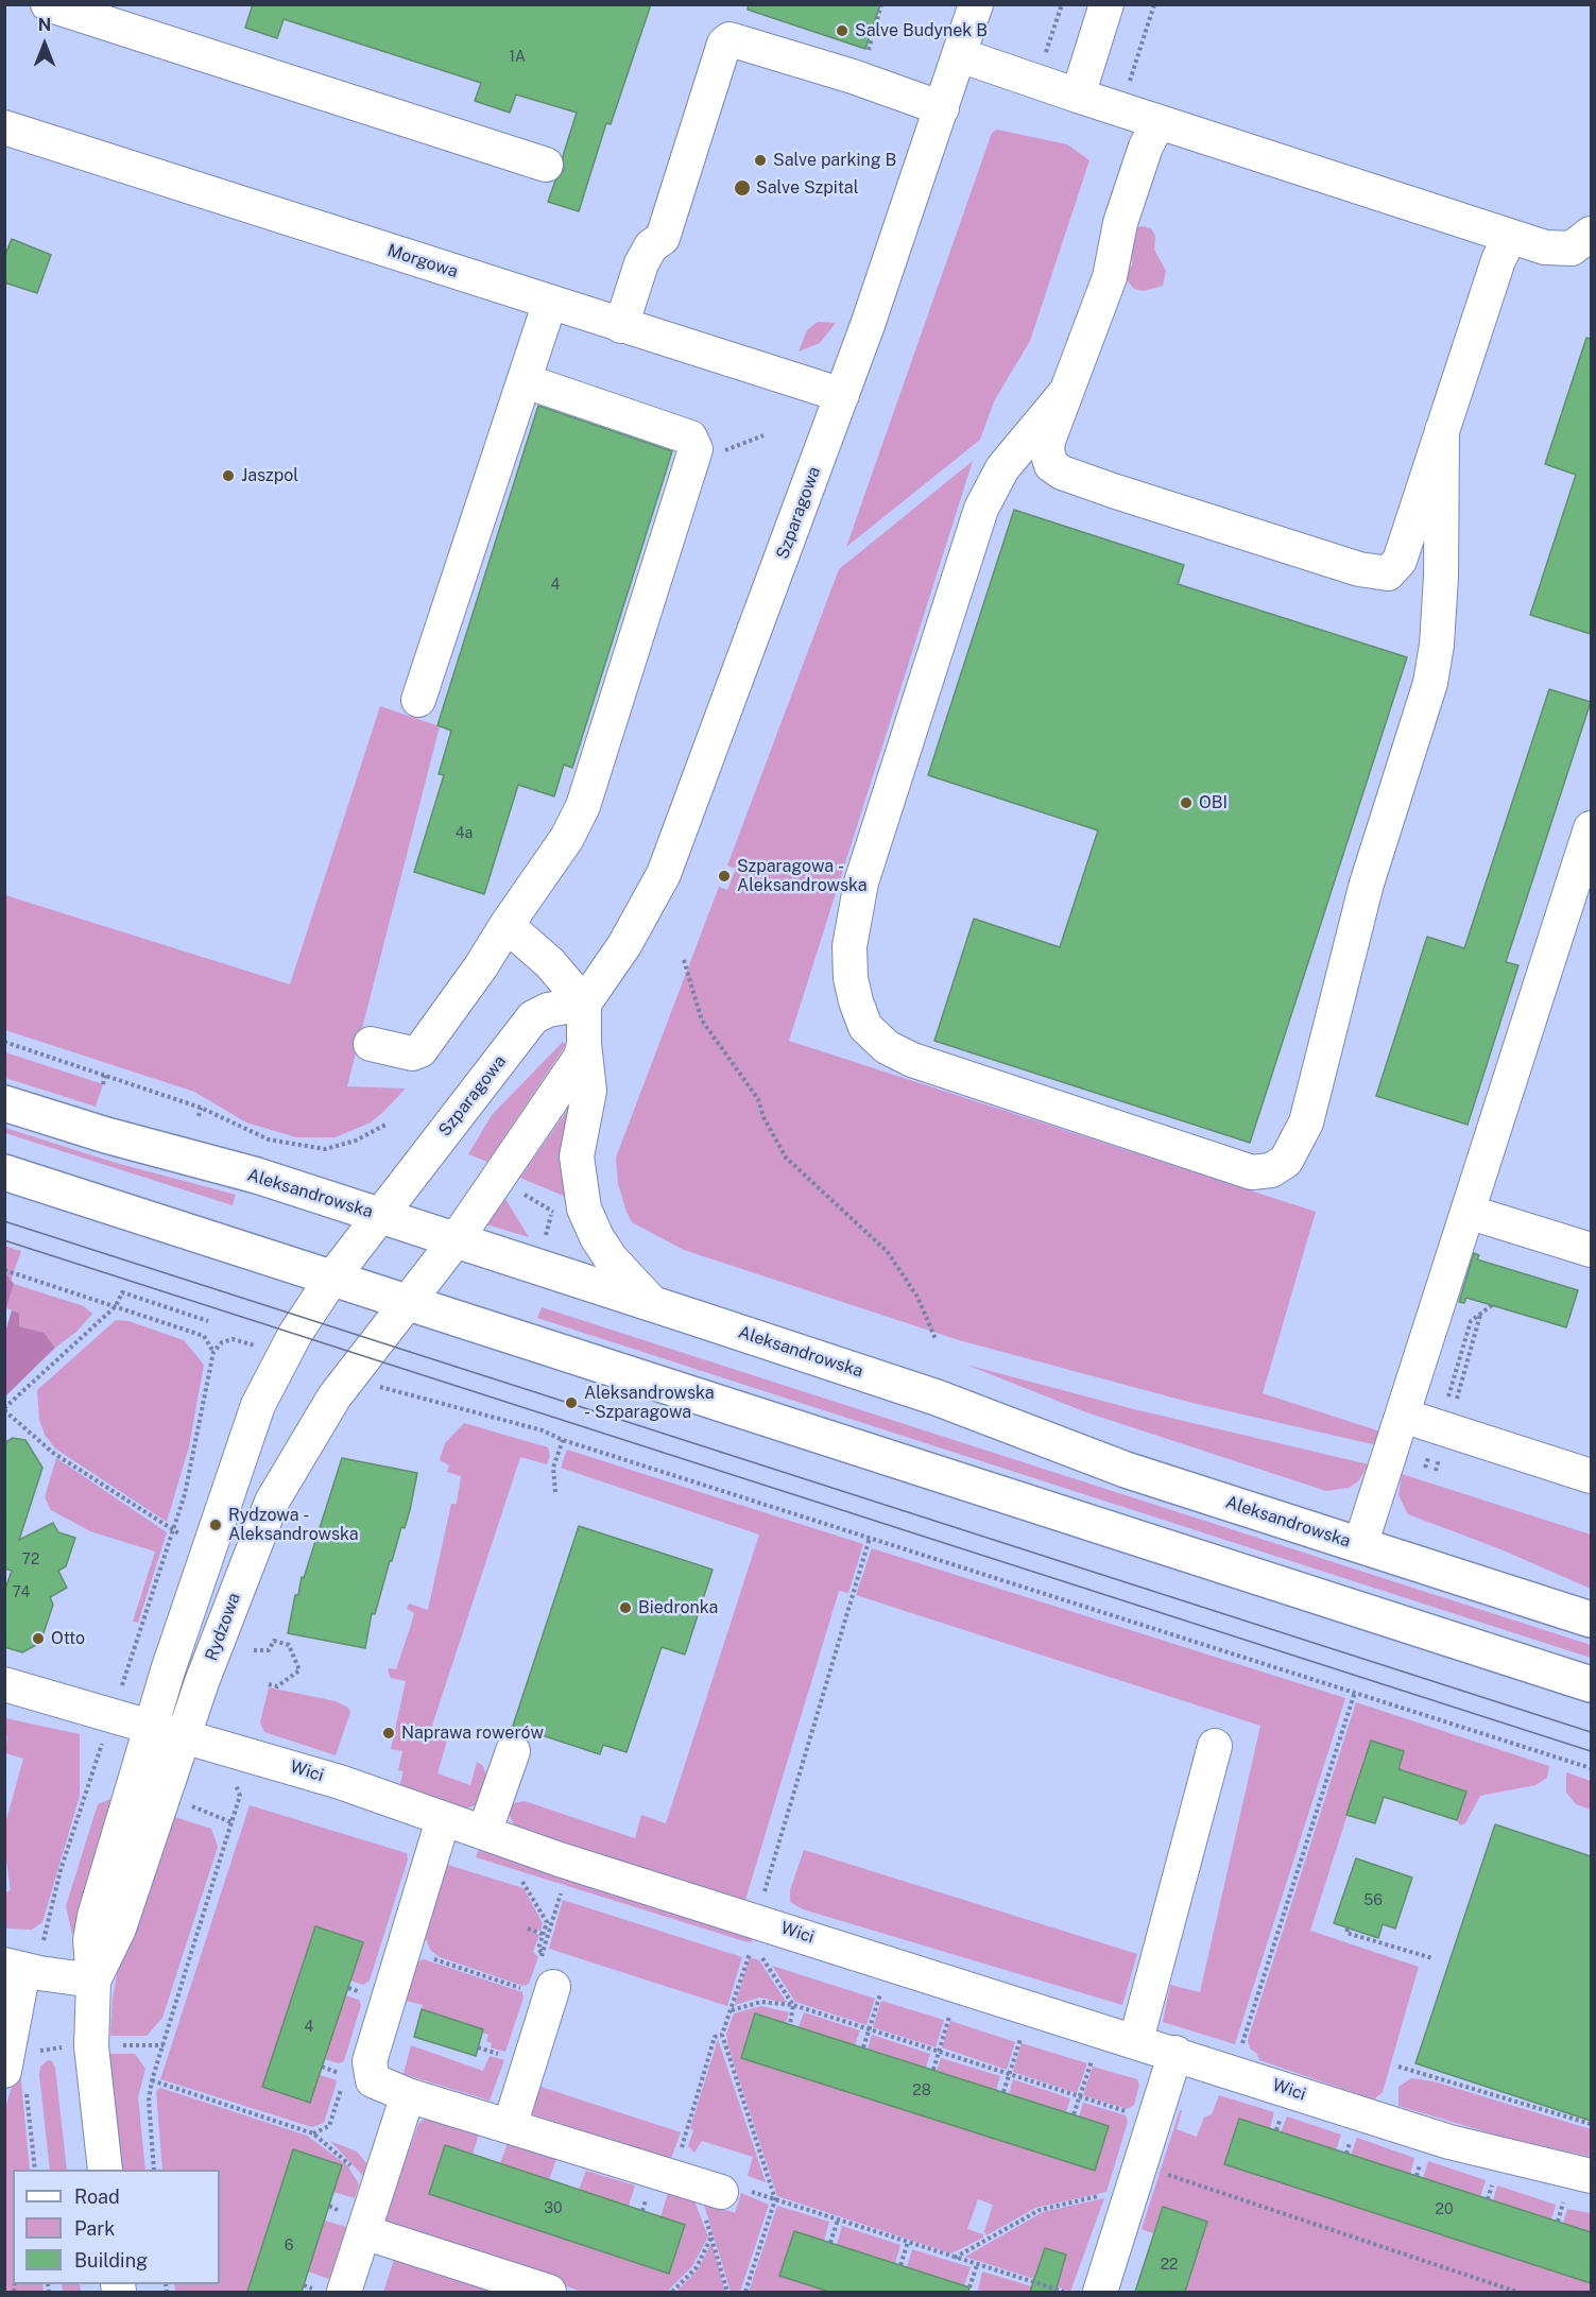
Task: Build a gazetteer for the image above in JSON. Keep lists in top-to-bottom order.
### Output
{
  "streets": {
    "main road": ["Aleksandrowska"],
    "street": [
      "Morgowa",
      "Szparagowa",
      "Rydzowa",
      "Wici"
    ]
  },
  "crossings": [
    ["Morgowa", "Szparagowa"],
    ["Szparagowa", "Aleksandrowska"],
    ["Szparagowa", "Rydzowa"],
    ["Aleksandrowska", "Rydzowa"],
    ["Rydzowa", "Wici"]
  ],
  "places": [
    "Salve Budynek B",
    "Salve parking B",
    "Salve Szpital",
    "Jaszpol",
    "OBI",
    "Szparagowa - Aleksandrowska",
    "Aleksandrowska - Szparagowa",
    "Rydzowa - Aleksandrowska",
    "Biedronka",
    "Otto",
    "Naprawa rowerów"
  ],
  "house_numbers": [
    "1A",
    "4",
    "4a",
    "72",
    "74",
    "56",
    "4",
    "28",
    "30",
    "20",
    "6",
    "22"
  ],
  "legend": ["Road", "Park", "Building"],
  "north": "top"
}
